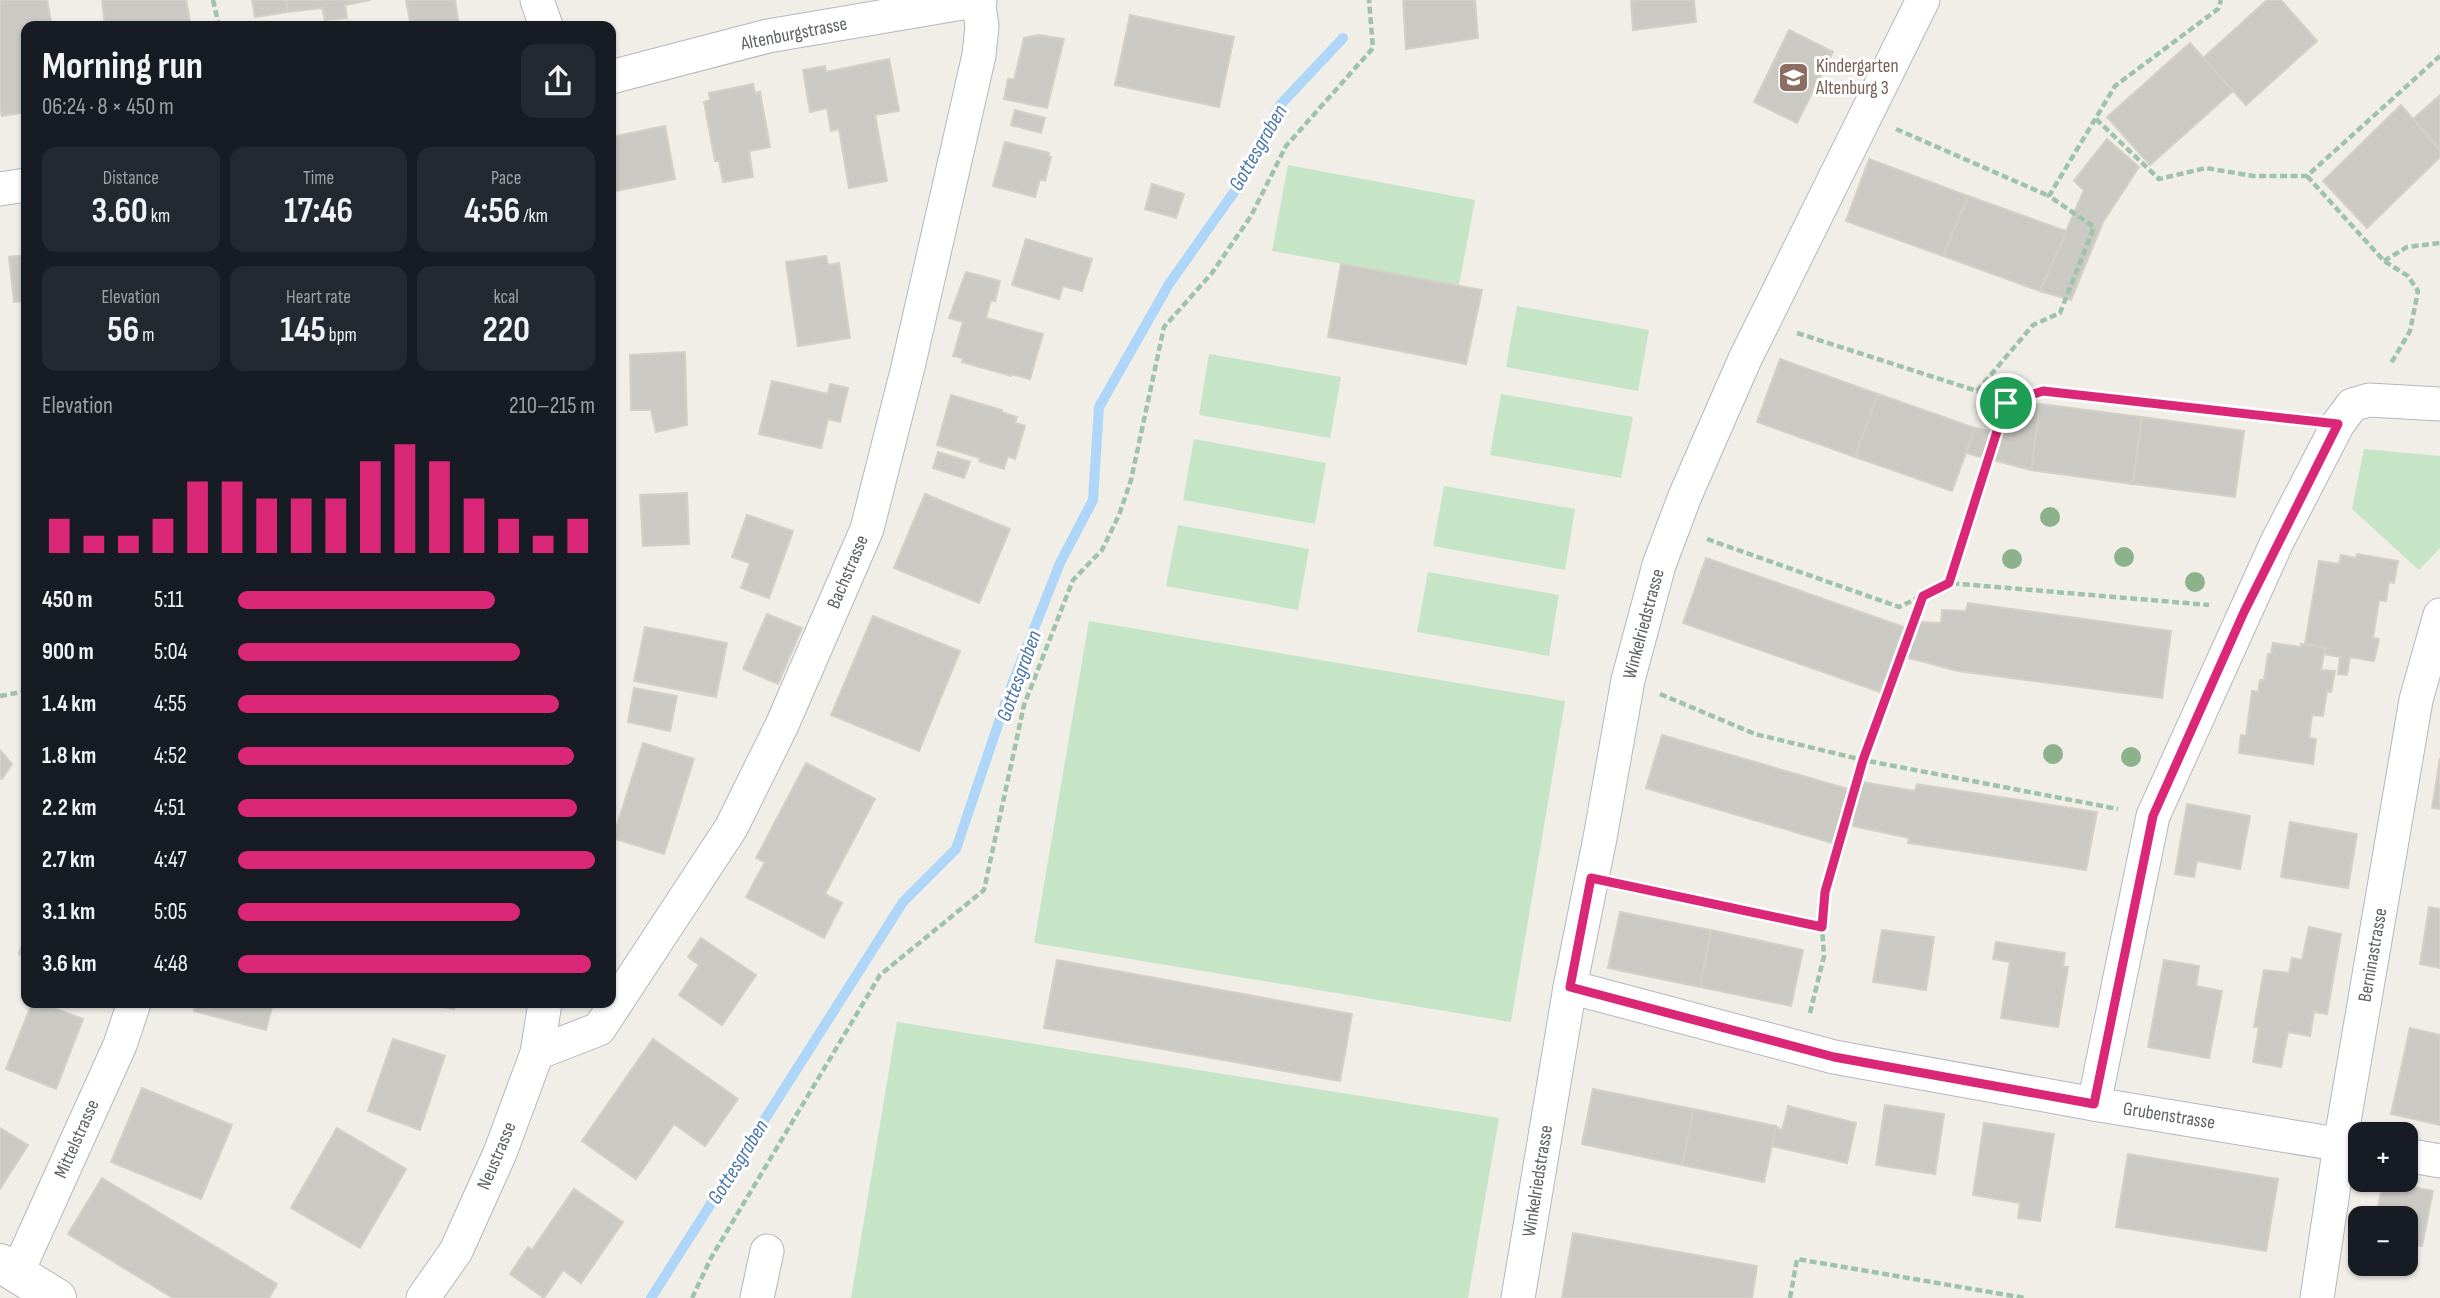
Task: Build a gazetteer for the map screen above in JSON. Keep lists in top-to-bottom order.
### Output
{
  "streets": {
    "street": [
      "Altenburgstrasse",
      "Bachstrasse",
      "Winkelriedstrasse",
      "Berninastrasse",
      "Grubenstrasse",
      "Mittelstrasse",
      "Neustrasse"
    ]
  },
  "crossings": [
    ["Altenburgstrasse", "Bachstrasse"],
    ["Bachstrasse", "Neustrasse"],
    ["Winkelriedstrasse", "Grubenstrasse"]
  ],
  "water": ["Gottesgraben"],
  "places": {
    "school or university": ["Kindergarten Altenburg 3"]
  },
  "page": {
    "heading": ["Morning run", "06:24 · 8 × 450 m"],
    "stats": [
      ["Distance", "3.60 km"],
      ["Time", "17:46"],
      ["Pace", "4:56 /km"],
      ["Elevation", "56 m"],
      ["Heart rate", "145 bpm"],
      ["kcal", "220"]
    ],
    "chart": ["Elevation", "210–215 m"],
    "list": [
      {
        "name": "450 m",
        "note": "5:11"
      },
      {
        "name": "900 m",
        "note": "5:04"
      },
      {
        "name": "1.4 km",
        "note": "4:55"
      },
      {
        "name": "1.8 km",
        "note": "4:52"
      },
      {
        "name": "2.2 km",
        "note": "4:51"
      },
      {
        "name": "2.7 km",
        "note": "4:47"
      },
      {
        "name": "3.1 km",
        "note": "5:05"
      },
      {
        "name": "3.6 km",
        "note": "4:48"
      }
    ],
    "map_buttons": ["+", "−"]
  }
}
